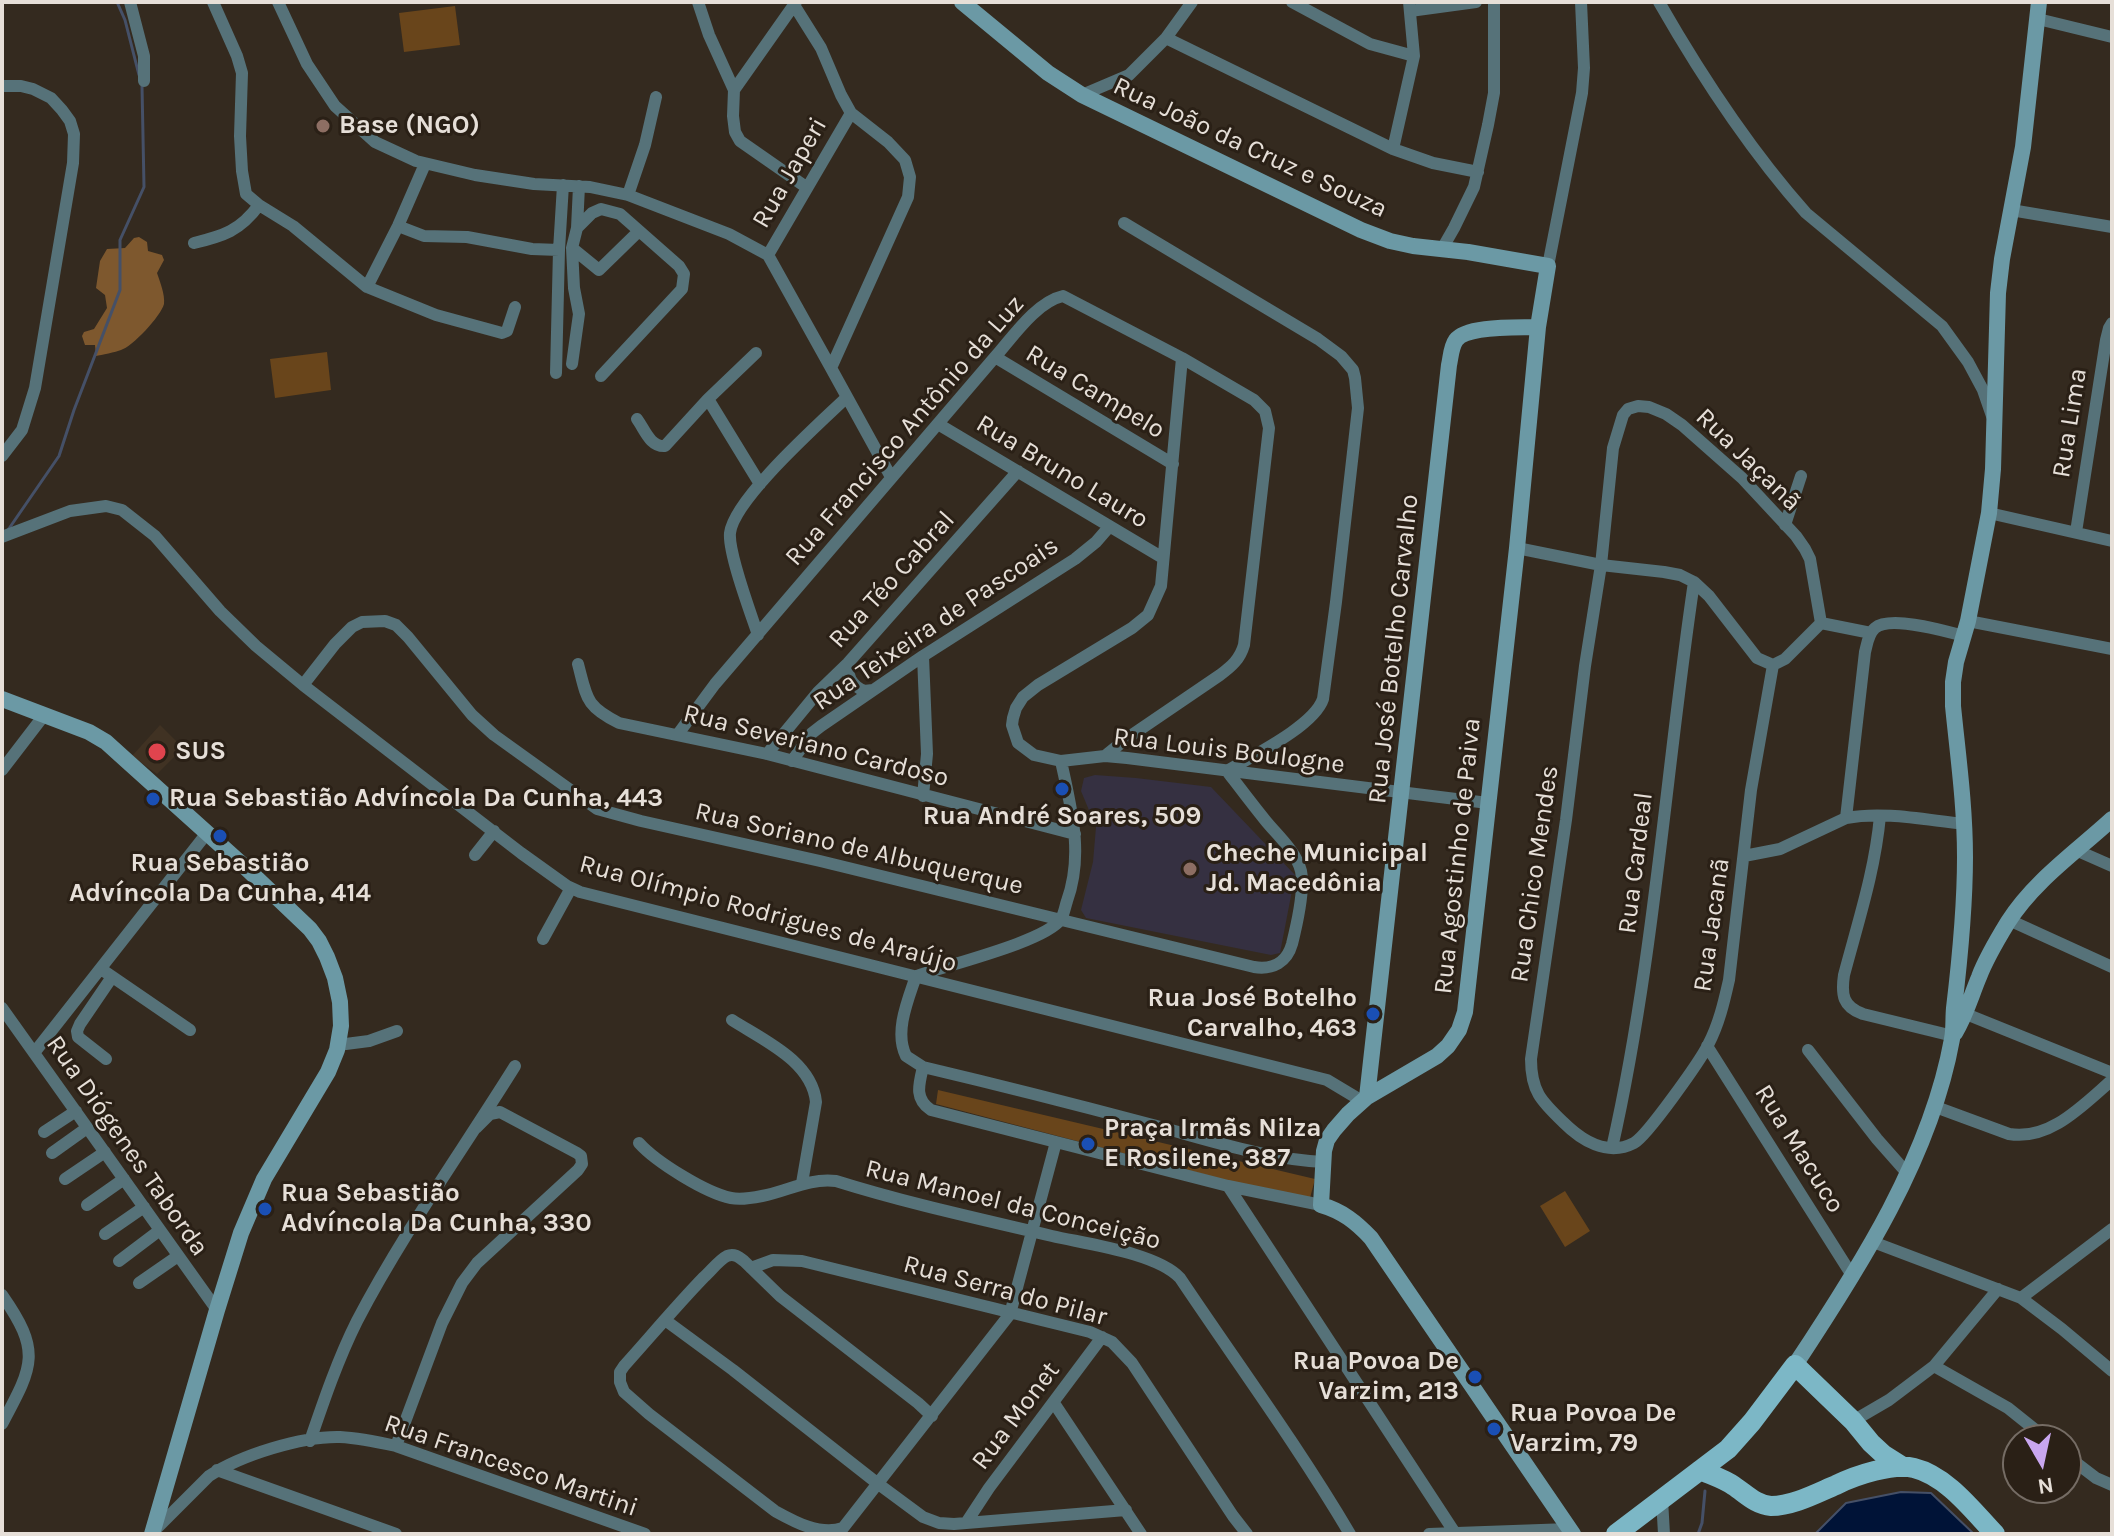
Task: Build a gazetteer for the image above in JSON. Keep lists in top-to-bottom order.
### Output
{
  "streets": {
    "main road": ["Rua João da Cruz e Souza", "Rua José Botelho Carvalho", "Rua Agostinho de Paiva"],
    "street": [
      "Rua Japeri",
      "Rua Campelo",
      "Rua Lima",
      "Rua Francisco Antônio da Luz",
      "Rua Jaçanã",
      "Rua Bruno Lauro",
      "Rua Téo Cabral",
      "Rua Teixeira de Pascoais",
      "Rua Severiano Cardoso",
      "Rua Louis Boulogne",
      "Rua Soriano de Albuquerque",
      "Rua Cardeal",
      "Rua Chico Mendes",
      "Rua Olímpio Rodrigues de Araújo",
      "Rua Jacanã",
      "Rua Diógenes Taborda",
      "Rua Macuco",
      "Rua Manoel da Conceição",
      "Rua Serra do Pilar",
      "Rua Monet",
      "Rua Francesco Martini"
    ]
  },
  "crossings": [
    ["Rua João da Cruz e Souza", "Rua Agostinho de Paiva"],
    ["Rua Campelo", "Rua Francisco Antônio da Luz"],
    ["Rua Francisco Antônio da Luz", "Rua Bruno Lauro"],
    ["Rua Francisco Antônio da Luz", "Rua Severiano Cardoso"],
    ["Rua Francisco Antônio da Luz", "Rua Louis Boulogne"],
    ["Rua Jaçanã", "Rua Chico Mendes"],
    ["Rua Bruno Lauro", "Rua Téo Cabral"],
    ["Rua Bruno Lauro", "Rua Teixeira de Pascoais"],
    ["Rua Téo Cabral", "Rua Severiano Cardoso"],
    ["Rua Teixeira de Pascoais", "Rua Severiano Cardoso"],
    ["Rua José Botelho Carvalho", "Rua Louis Boulogne"],
    ["Rua José Botelho Carvalho", "Rua Agostinho de Paiva"],
    ["Rua José Botelho Carvalho", "Rua Olímpio Rodrigues de Araújo"],
    ["Rua Louis Boulogne", "Rua Soriano de Albuquerque"],
    ["Rua Louis Boulogne", "Rua Agostinho de Paiva"],
    ["Rua Soriano de Albuquerque", "Rua Olímpio Rodrigues de Araújo"],
    ["Rua Agostinho de Paiva", "Rua Olímpio Rodrigues de Araújo"],
    ["Rua Cardeal", "Rua Chico Mendes"],
    ["Rua Cardeal", "Rua Jacanã"],
    ["Rua Chico Mendes", "Rua Jacanã"],
    ["Rua Jacanã", "Rua Macuco"],
    ["Rua Serra do Pilar", "Rua Monet"]
  ],
  "places": [
    "Base (NGO)",
    "SUS",
    "Rua André Soares, 509",
    "Rua Sebastião Advíncola Da Cunha, 443",
    "Rua Sebastião Advíncola Da Cunha, 414",
    "Cheche Municipal Jd. Macedônia",
    "Rua José Botelho Carvalho, 463",
    "Praça Irmãs Nilza E Rosilene, 387",
    "Rua Sebastião Advíncola Da Cunha, 330",
    "Rua Povoa De Varzim, 213",
    "Rua Povoa De Varzim, 79"
  ],
  "north": "bottom"
}
